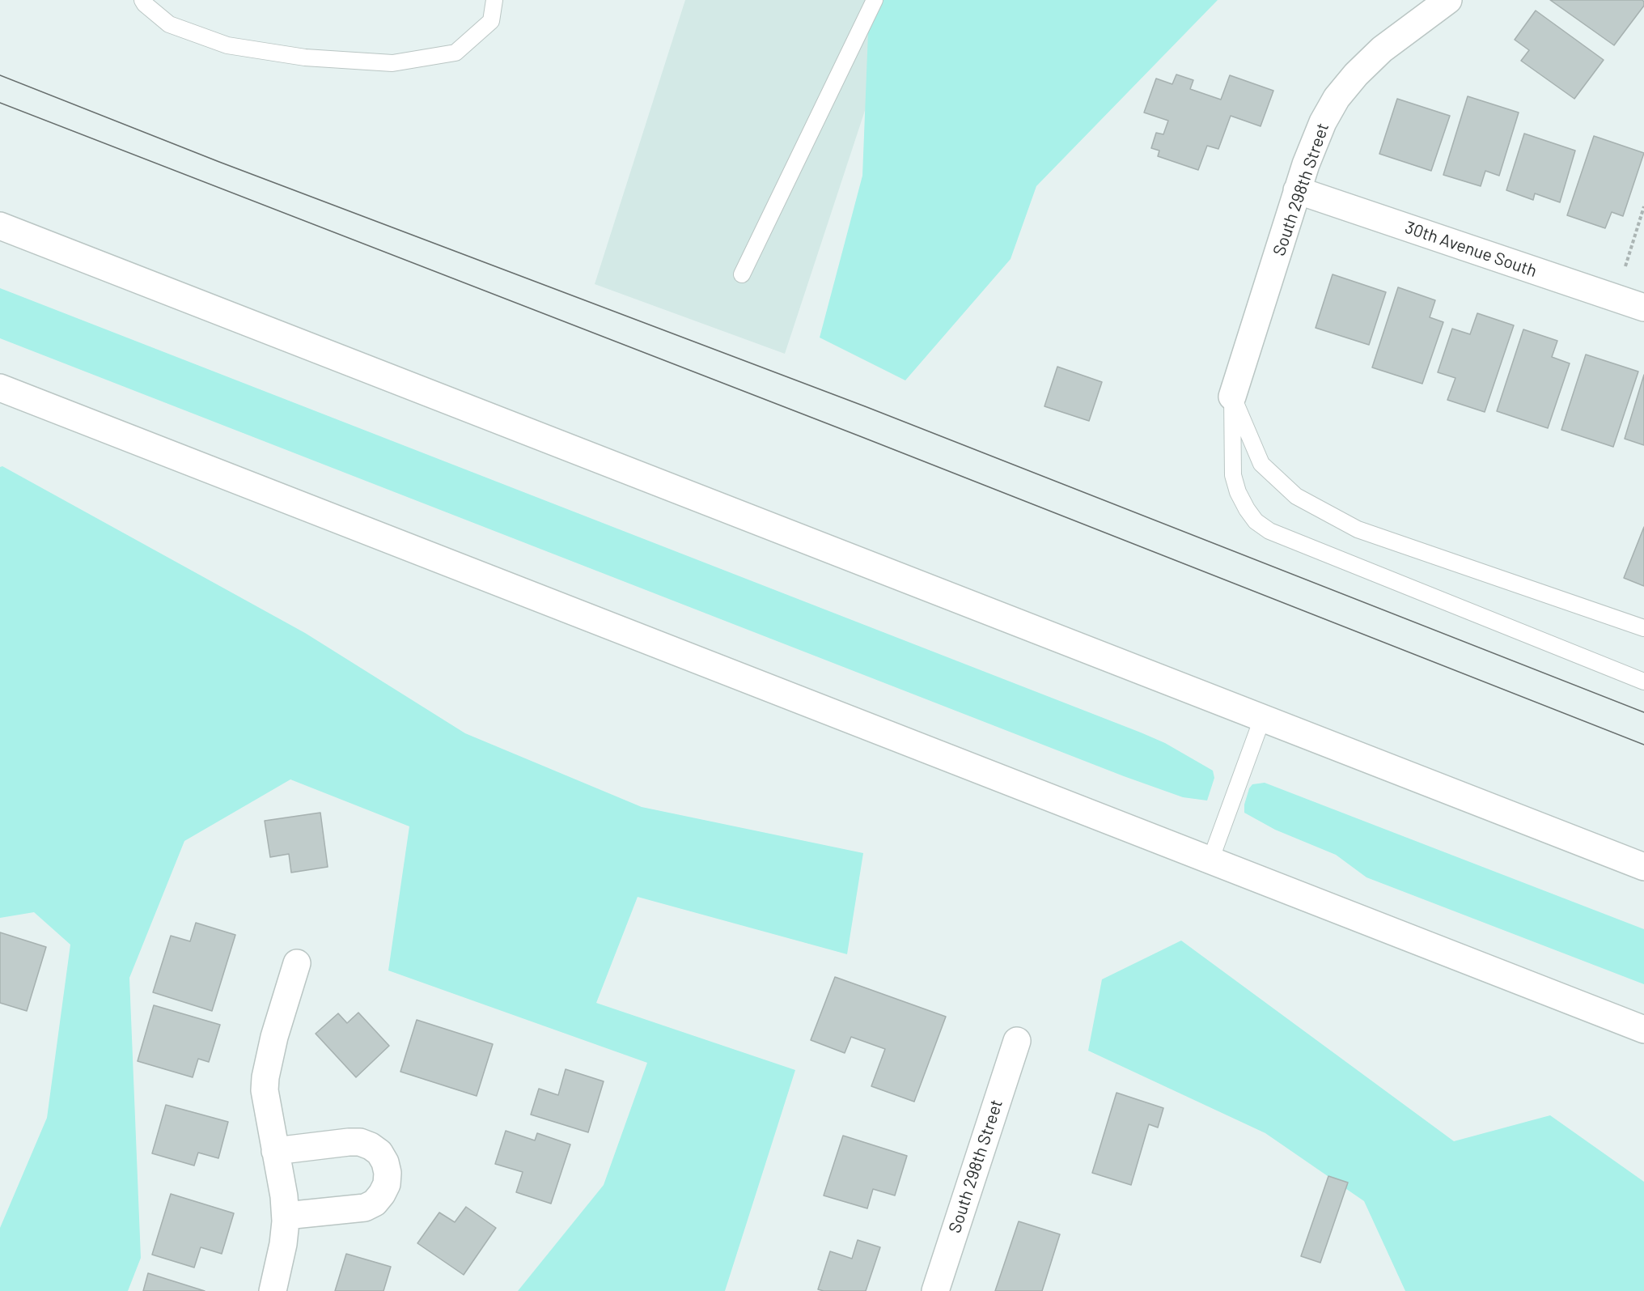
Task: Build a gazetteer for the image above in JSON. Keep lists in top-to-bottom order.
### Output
{
  "streets": {
    "main road": ["South 298th Street", "30th Avenue South"]
  },
  "crossings": [
    ["South 298th Street", "30th Avenue South"]
  ]
}
